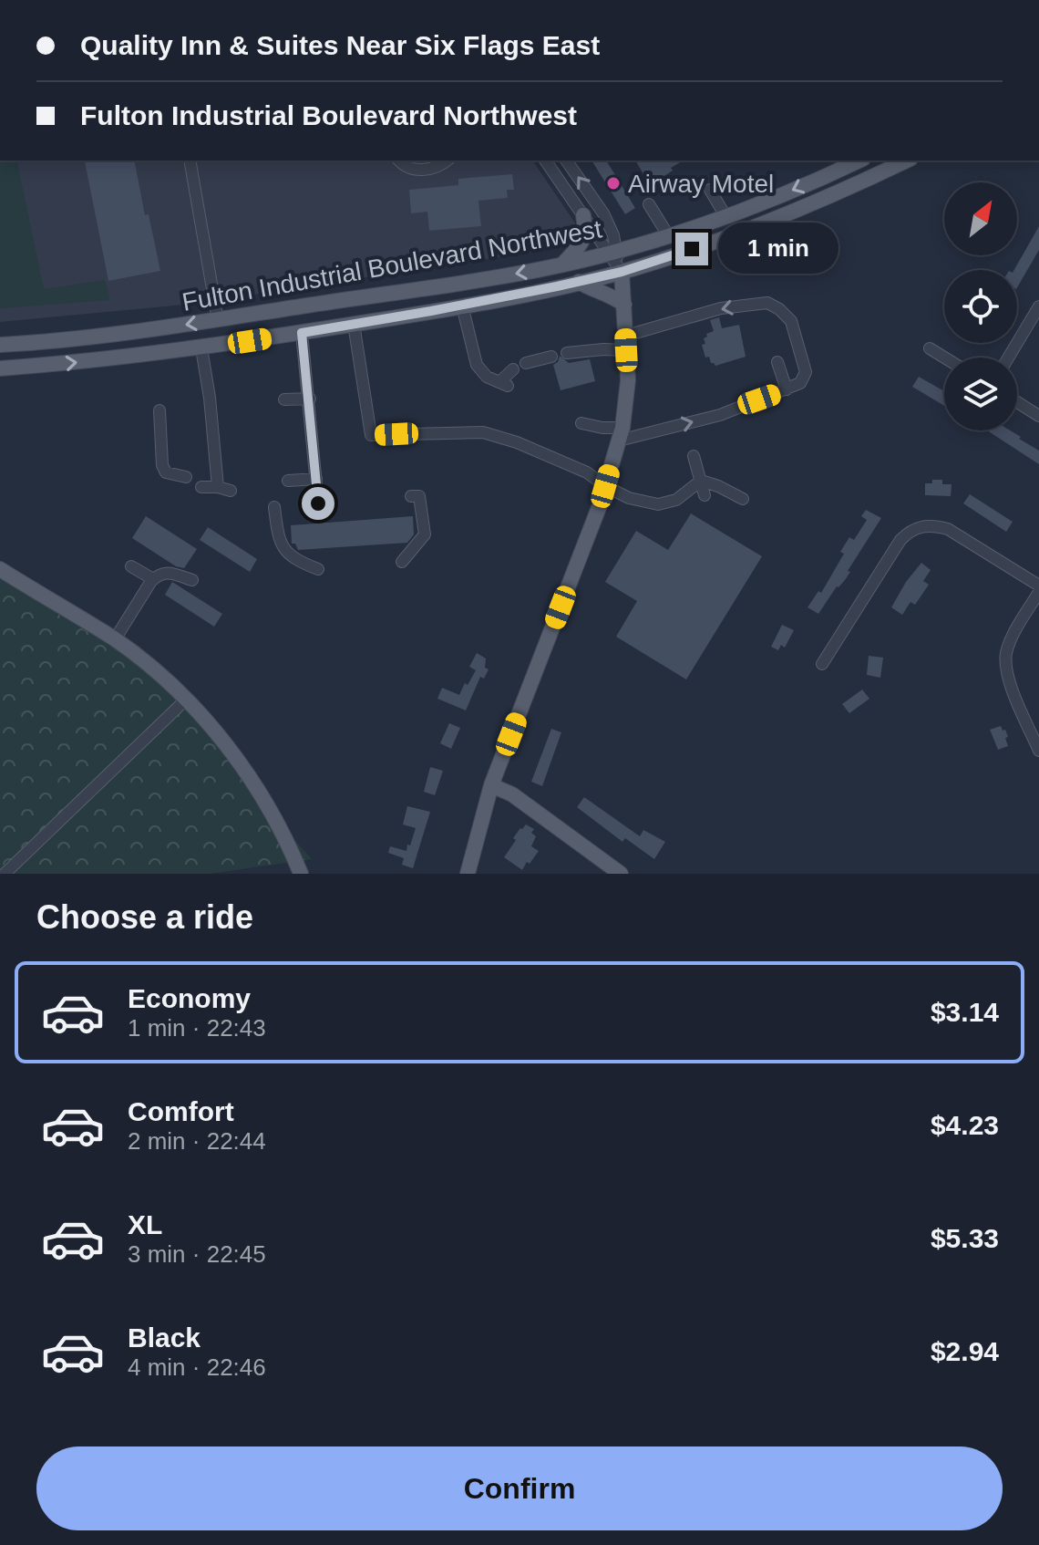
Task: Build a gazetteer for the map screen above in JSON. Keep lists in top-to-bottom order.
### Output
{
  "streets": {
    "main road": ["Fulton Industrial Boulevard Northwest"]
  },
  "places": ["Airway Motel"],
  "north": "top right",
  "page": {
    "banner": ["Quality Inn & Suites Near Six Flags East", "Fulton Industrial Boulevard Northwest"],
    "bubble": "1 min",
    "heading": "Choose a ride",
    "list": [
      {
        "name": "Economy",
        "note": "1 min · 22:43",
        "value": "$3.14"
      },
      {
        "name": "Comfort",
        "note": "2 min · 22:44",
        "value": "$4.23"
      },
      {
        "name": "XL",
        "note": "3 min · 22:45",
        "value": "$5.33"
      },
      {
        "name": "Black",
        "note": "4 min · 22:46",
        "value": "$2.94"
      }
    ],
    "buttons": "Confirm"
  }
}
